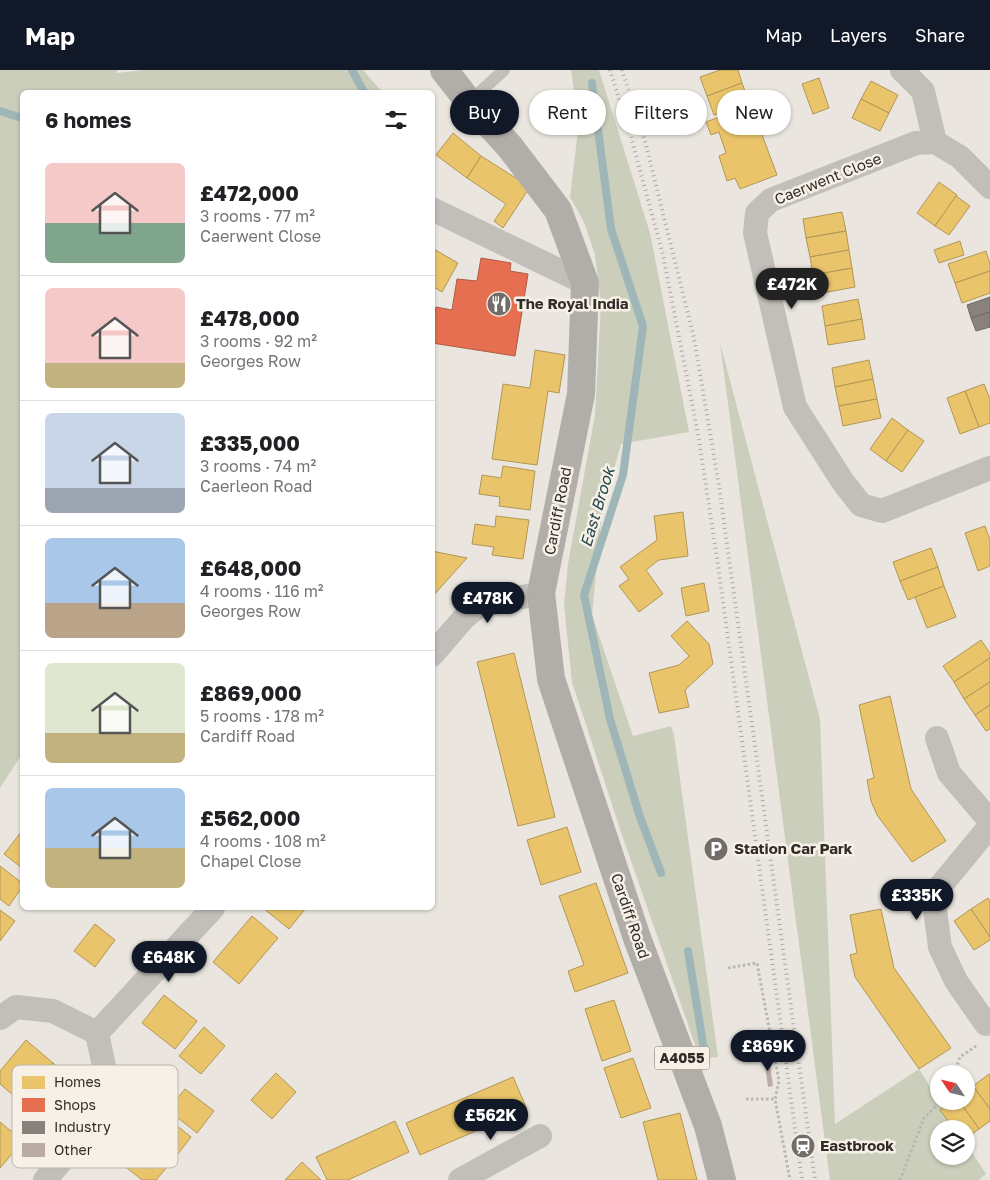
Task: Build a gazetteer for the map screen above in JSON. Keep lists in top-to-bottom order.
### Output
{
  "streets": {
    "main road": ["Cardiff Road", "A4055"],
    "street": ["Caerwent Close"]
  },
  "water": ["East Brook"],
  "places": {
    "restaurant": ["The Royal India"],
    "parking": ["Station Car Park"],
    "station": ["Eastbrook"]
  },
  "legend": [
    "Homes",
    "Shops",
    "Industry",
    "Other"
  ],
  "north": "top left",
  "page": {
    "header": "Map",
    "nav": ["Map", "Layers", "Share"],
    "chip": [
      "Buy",
      "Rent",
      "Filters",
      "New"
    ],
    "heading": "6 homes",
    "list": [
      {
        "name": "£472,000",
        "note": "3 rooms · 77 m² · Caerwent Close"
      },
      {
        "name": "£478,000",
        "note": "3 rooms · 92 m² · Georges Row"
      },
      {
        "name": "£335,000",
        "note": "3 rooms · 74 m² · Caerleon Road"
      },
      {
        "name": "£648,000",
        "note": "4 rooms · 116 m² · Georges Row"
      },
      {
        "name": "£869,000",
        "note": "5 rooms · 178 m² · Cardiff Road"
      },
      {
        "name": "£562,000",
        "note": "4 rooms · 108 m² · Chapel Close"
      }
    ],
    "price": [
      "£472K",
      "£478K",
      "£335K",
      "£648K",
      "£869K",
      "£562K"
    ]
  }
}
